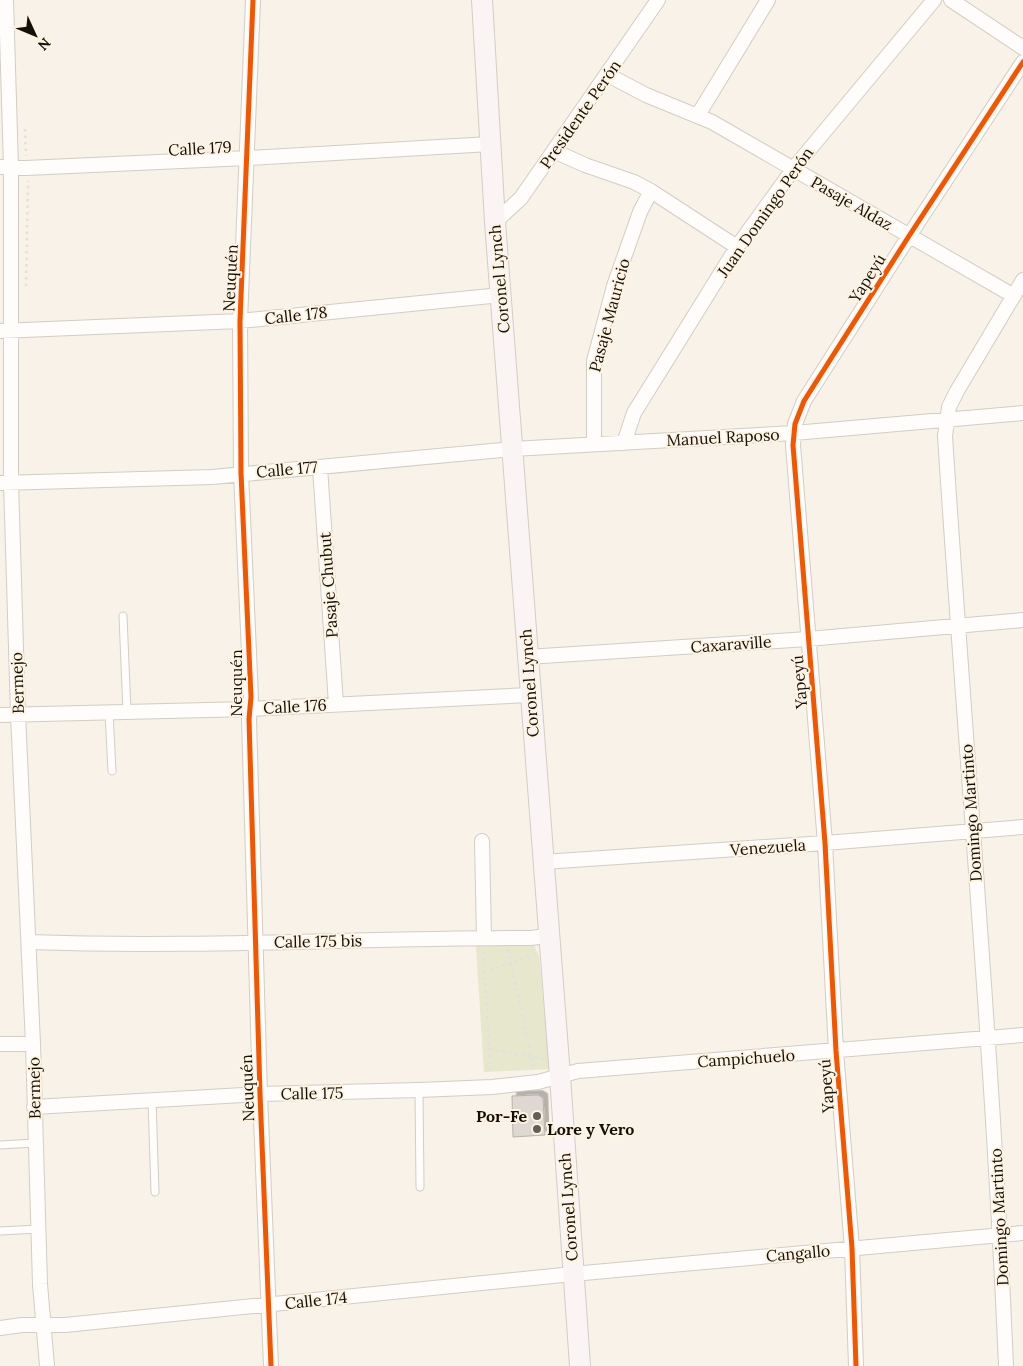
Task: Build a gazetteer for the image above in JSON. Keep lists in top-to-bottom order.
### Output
{
  "streets": {
    "main road": ["Coronel Lynch"],
    "street": [
      "Presidente Perón",
      "Calle 179",
      "Pasaje Aldaz",
      "Juan Domingo Perón",
      "Neuquén",
      "Yapeyú",
      "Calle 178",
      "Pasaje Mauricio",
      "Manuel Raposo",
      "Calle 177",
      "Pasaje Chubut",
      "Caxaraville",
      "Bermejo",
      "Calle 176",
      "Domingo Martinto",
      "Venezuela",
      "Calle 175 bis",
      "Campichuelo",
      "Calle 175",
      "Cangallo",
      "Calle 174"
    ]
  },
  "crossings": [
    ["Presidente Perón", "Pasaje Aldaz"],
    ["Presidente Perón", "Coronel Lynch"],
    ["Calle 179", "Neuquén"],
    ["Calle 179", "Coronel Lynch"],
    ["Calle 179", "Bermejo"],
    ["Pasaje Aldaz", "Juan Domingo Perón"],
    ["Pasaje Aldaz", "Yapeyú"],
    ["Pasaje Aldaz", "Domingo Martinto"],
    ["Juan Domingo Perón", "Manuel Raposo"],
    ["Neuquén", "Calle 178"],
    ["Neuquén", "Calle 177"],
    ["Neuquén", "Calle 176"],
    ["Neuquén", "Calle 175 bis"],
    ["Neuquén", "Calle 175"],
    ["Neuquén", "Calle 174"],
    ["Yapeyú", "Manuel Raposo"],
    ["Yapeyú", "Caxaraville"],
    ["Yapeyú", "Venezuela"],
    ["Yapeyú", "Campichuelo"],
    ["Yapeyú", "Cangallo"],
    ["Coronel Lynch", "Calle 178"],
    ["Coronel Lynch", "Manuel Raposo"],
    ["Coronel Lynch", "Calle 177"],
    ["Coronel Lynch", "Caxaraville"],
    ["Coronel Lynch", "Calle 176"],
    ["Coronel Lynch", "Venezuela"],
    ["Coronel Lynch", "Calle 175 bis"],
    ["Coronel Lynch", "Campichuelo"],
    ["Coronel Lynch", "Calle 175"],
    ["Coronel Lynch", "Cangallo"],
    ["Coronel Lynch", "Calle 174"],
    ["Calle 178", "Bermejo"],
    ["Pasaje Mauricio", "Manuel Raposo"],
    ["Manuel Raposo", "Calle 177"],
    ["Manuel Raposo", "Domingo Martinto"],
    ["Calle 177", "Pasaje Chubut"],
    ["Calle 177", "Bermejo"],
    ["Pasaje Chubut", "Calle 176"],
    ["Caxaraville", "Domingo Martinto"],
    ["Bermejo", "Calle 176"],
    ["Bermejo", "Calle 175 bis"],
    ["Bermejo", "Calle 175"],
    ["Bermejo", "Calle 174"],
    ["Domingo Martinto", "Venezuela"],
    ["Domingo Martinto", "Campichuelo"],
    ["Domingo Martinto", "Cangallo"],
    ["Campichuelo", "Calle 175"],
    ["Cangallo", "Calle 174"]
  ],
  "places": ["Por-Fe", "Lore y Vero"],
  "north": "bottom right"
}
